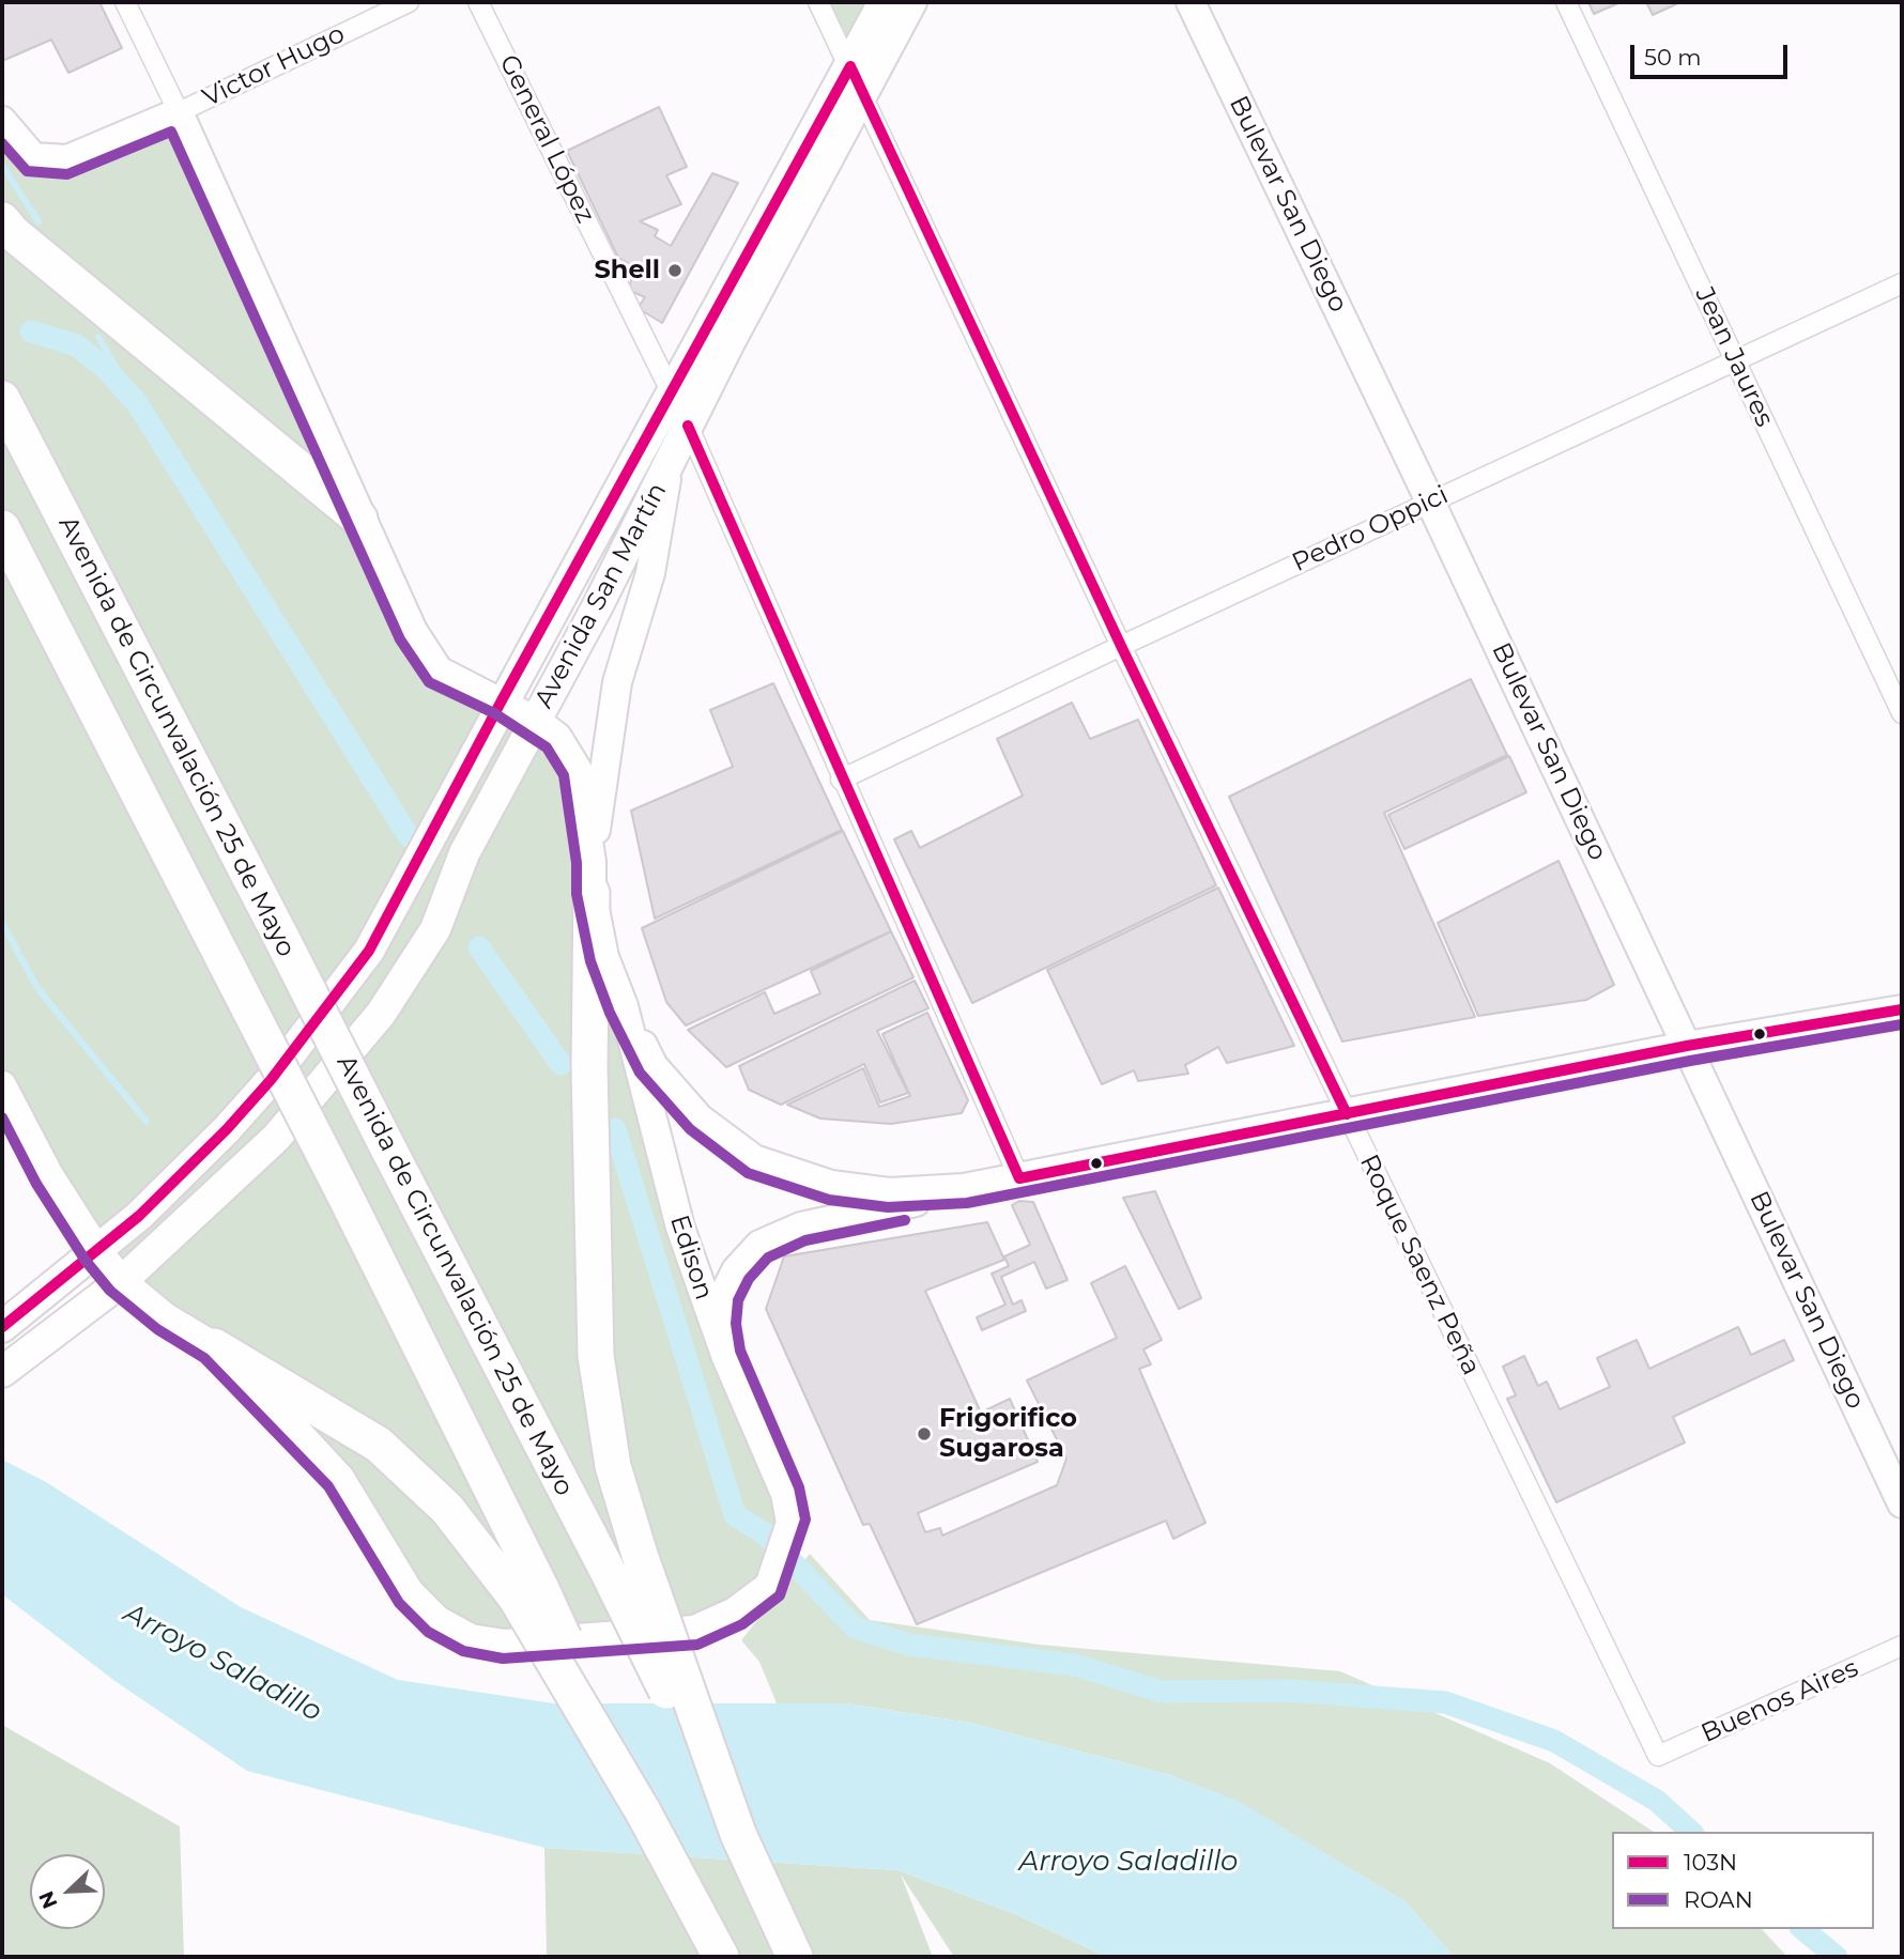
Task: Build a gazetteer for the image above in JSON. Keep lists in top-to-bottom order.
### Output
{
  "streets": {
    "highway": ["Avenida de Circunvalación 25 de Mayo"],
    "main road": ["Bulevar San Diego", "Avenida San Martín", "Edison"],
    "street": [
      "Victor Hugo",
      "General López",
      "Jean Jaures",
      "Pedro Oppici",
      "Roque Saenz Peña",
      "Buenos Aires"
    ]
  },
  "crossings": [
    ["General López", "Pedro Oppici"],
    ["General López", "Avenida San Martín"],
    ["Bulevar San Diego", "Pedro Oppici"],
    ["Jean Jaures", "Pedro Oppici"],
    ["Pedro Oppici", "Roque Saenz Peña"],
    ["Avenida San Martín", "Roque Saenz Peña"],
    ["Roque Saenz Peña", "Buenos Aires"]
  ],
  "water": ["Arroyo Saladillo"],
  "places": ["Shell", "Frigorifico Sugarosa"],
  "lines": ["transit line 103N", "transit line ROAN"],
  "legend": ["103N", "ROAN"],
  "scale_bar": "50 m",
  "north": "bottom left"
}
